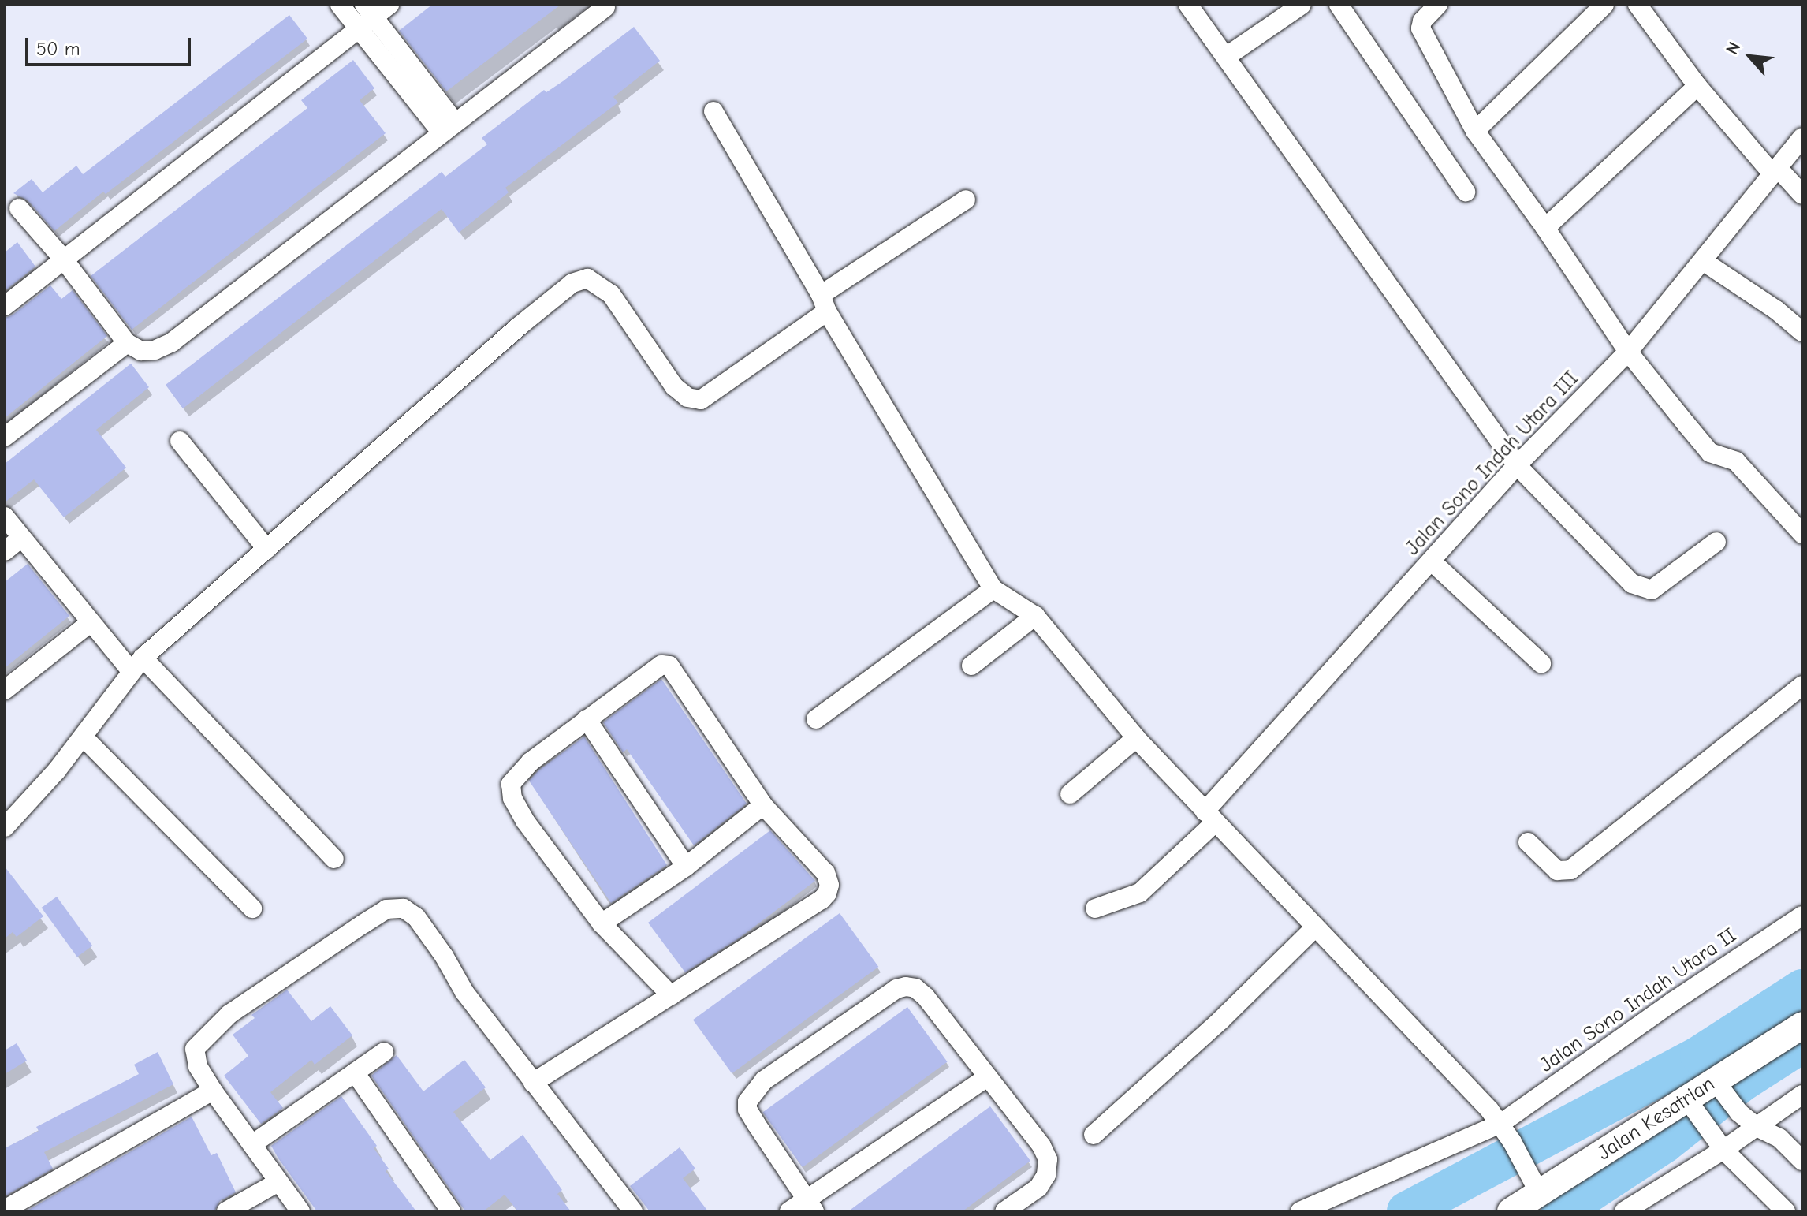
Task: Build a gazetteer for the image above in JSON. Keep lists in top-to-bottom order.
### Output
{
  "streets": {
    "street": ["Jalan Sono Indah Utara III", "Jalan Sono Indah Utara II", "Jalan Kesatrian"]
  },
  "scale_bar": "50 m",
  "north": "top left"
}
